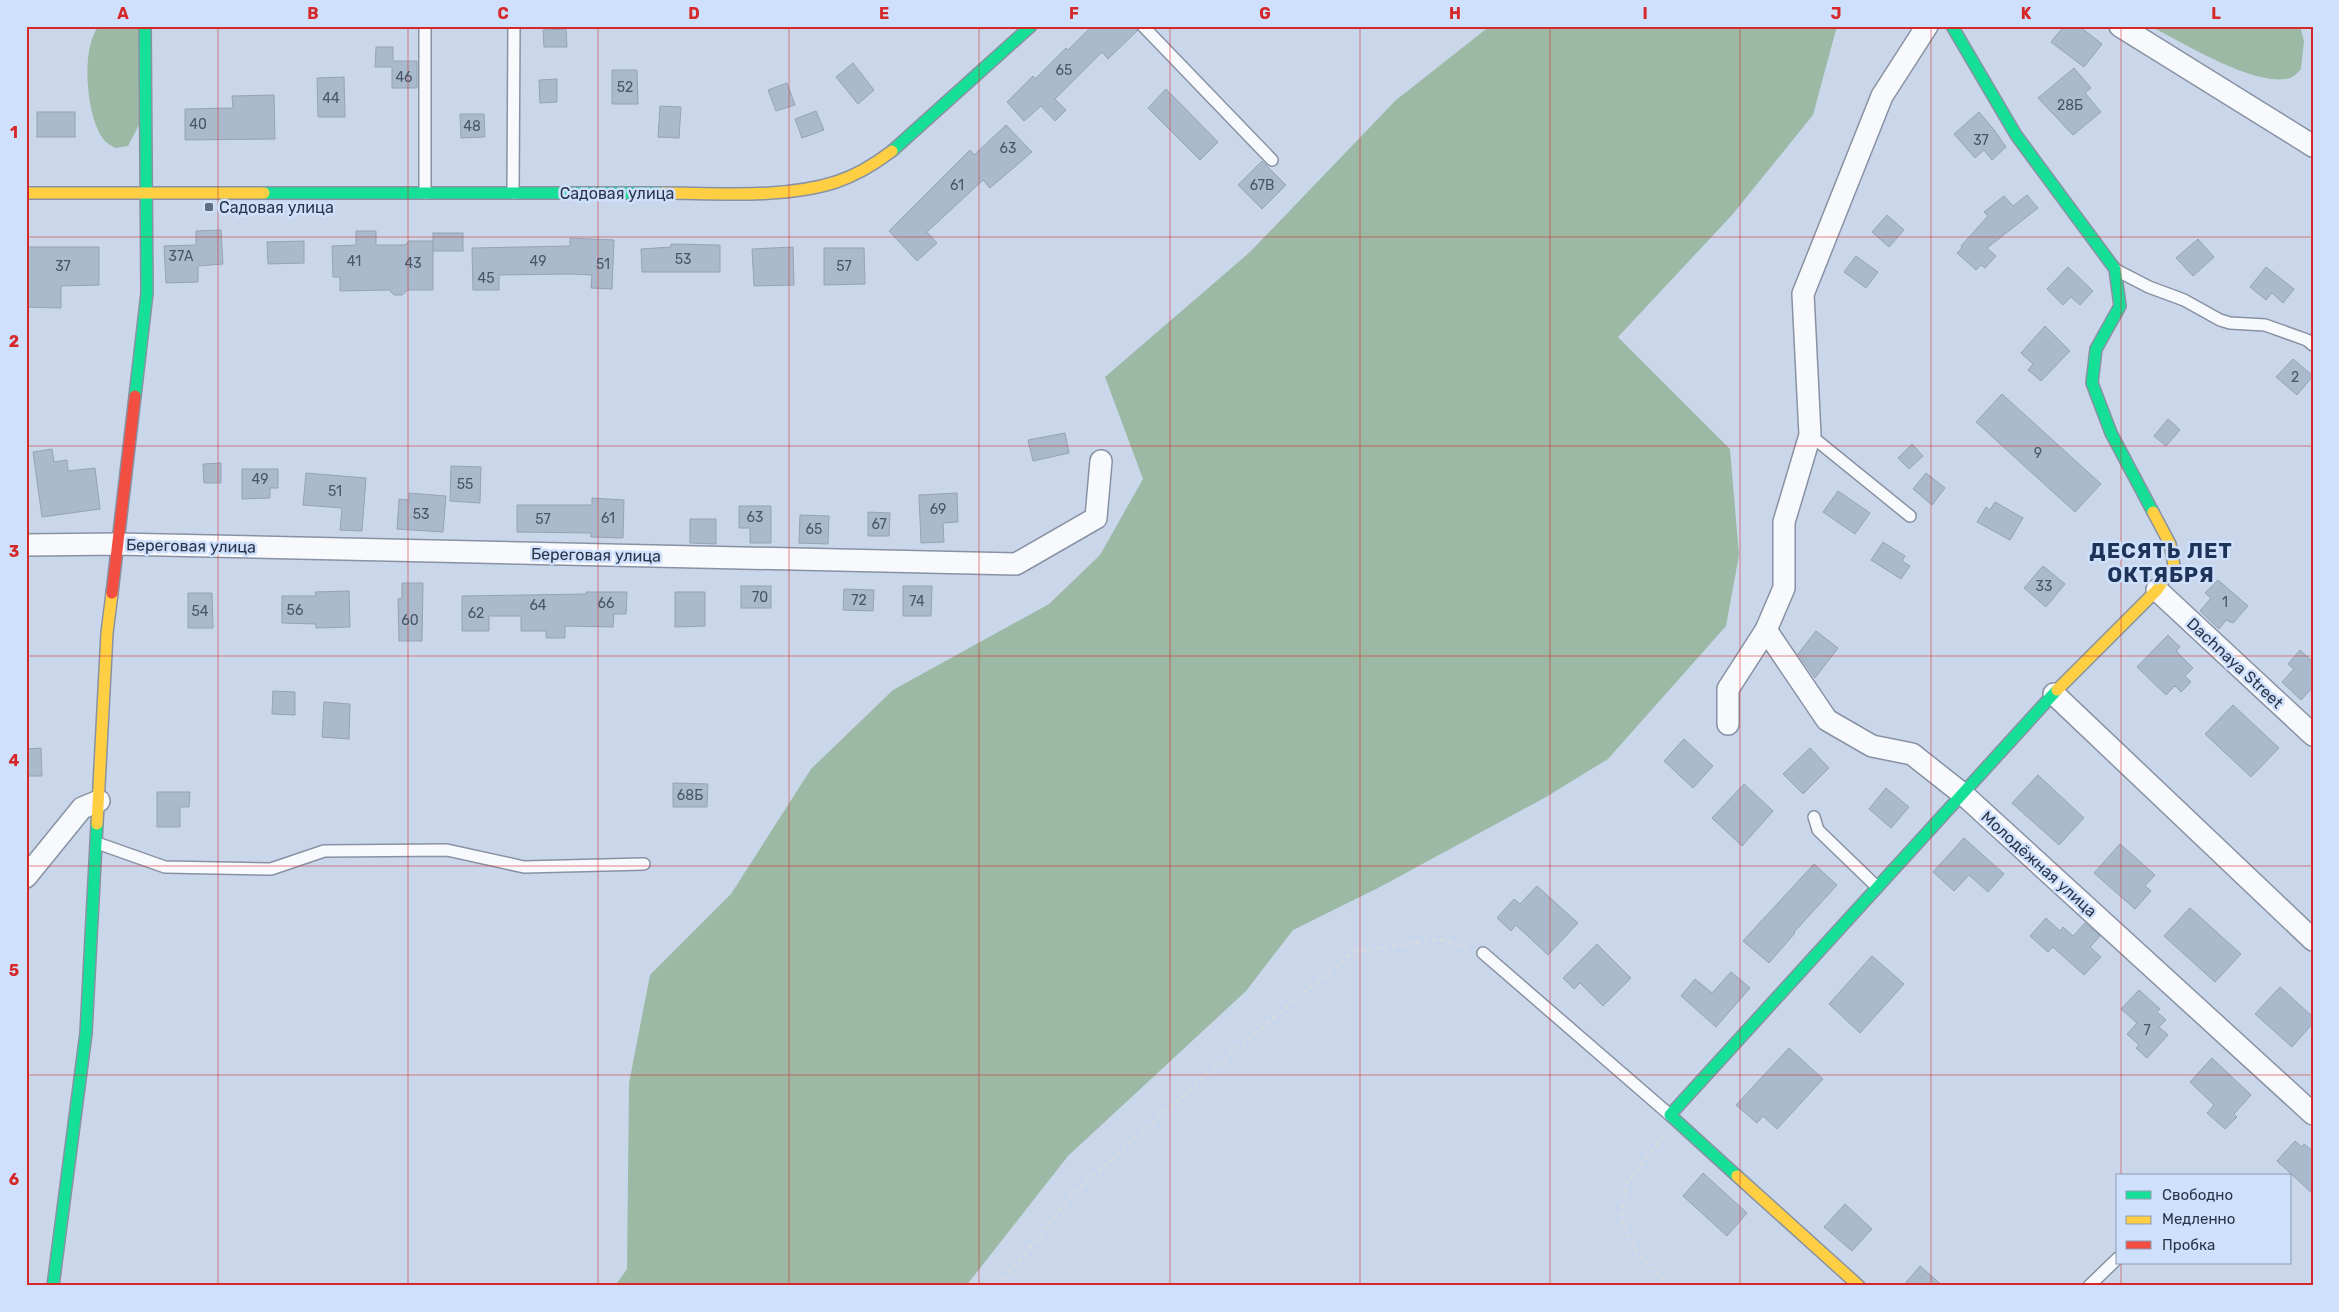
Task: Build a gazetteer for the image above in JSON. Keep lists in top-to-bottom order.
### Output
{
  "streets": {
    "street": [
      "Садовая улица",
      "Береговая улица",
      "Dachnaya Street",
      "Молодёжная улица"
    ]
  },
  "districts": ["ДЕСЯТЬ ЛЕТ ОКТЯБРЯ"],
  "places": {
    "transit": ["Садовая улица"]
  },
  "house_numbers": [
    "65",
    "46",
    "52",
    "44",
    "28Б",
    "40",
    "48",
    "37",
    "63",
    "61",
    "67В",
    "37А",
    "53",
    "41",
    "49",
    "43",
    "51",
    "37",
    "57",
    "45",
    "2",
    "9",
    "49",
    "55",
    "51",
    "69",
    "53",
    "63",
    "61",
    "57",
    "67",
    "65",
    "33",
    "70",
    "72",
    "74",
    "1",
    "66",
    "64",
    "56",
    "54",
    "62",
    "60",
    "68Б",
    "7"
  ],
  "legend": ["Свободно", "Медленно", "Пробка"],
  "grid": {
    "columns": [
      "A",
      "B",
      "C",
      "D",
      "E",
      "F",
      "G",
      "H",
      "I",
      "J",
      "K",
      "L"
    ],
    "rows": [
      "1",
      "2",
      "3",
      "4",
      "5",
      "6"
    ]
  }
}
